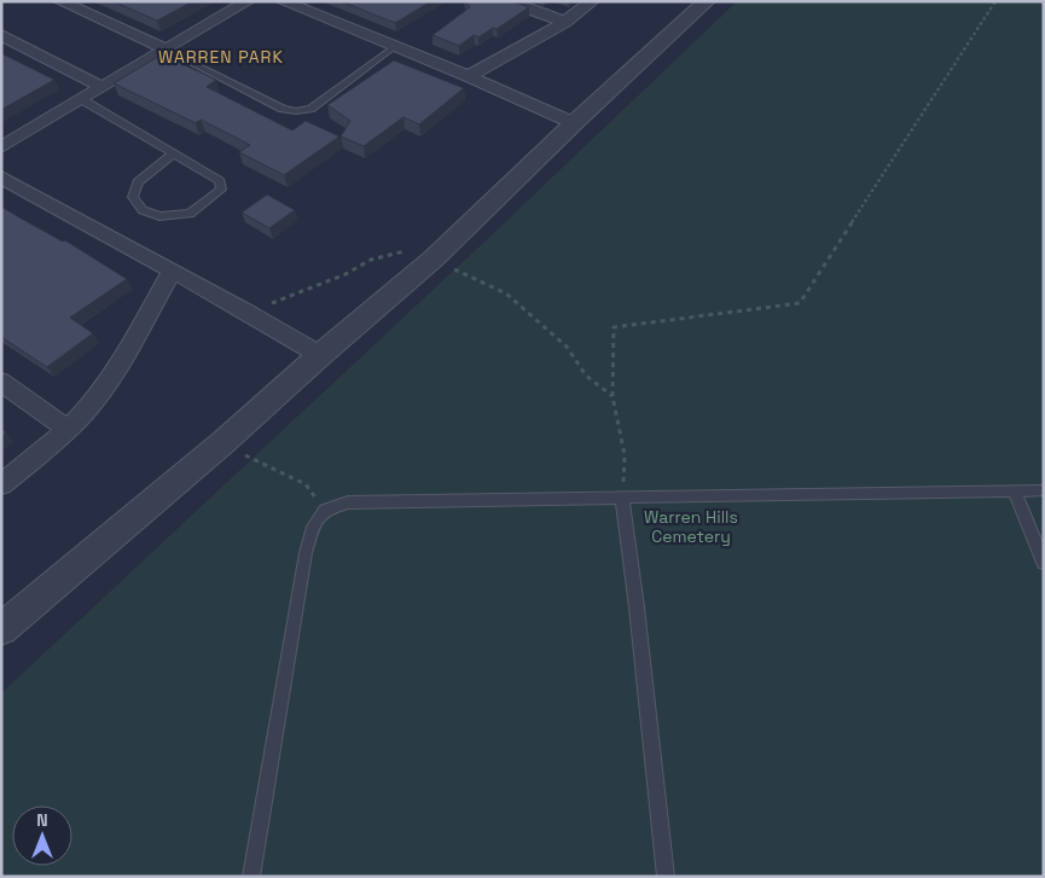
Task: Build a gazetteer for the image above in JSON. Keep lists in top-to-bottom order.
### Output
{
  "districts": ["WARREN PARK"],
  "parks": ["Warren Hills Cemetery"],
  "north": "top"
}
